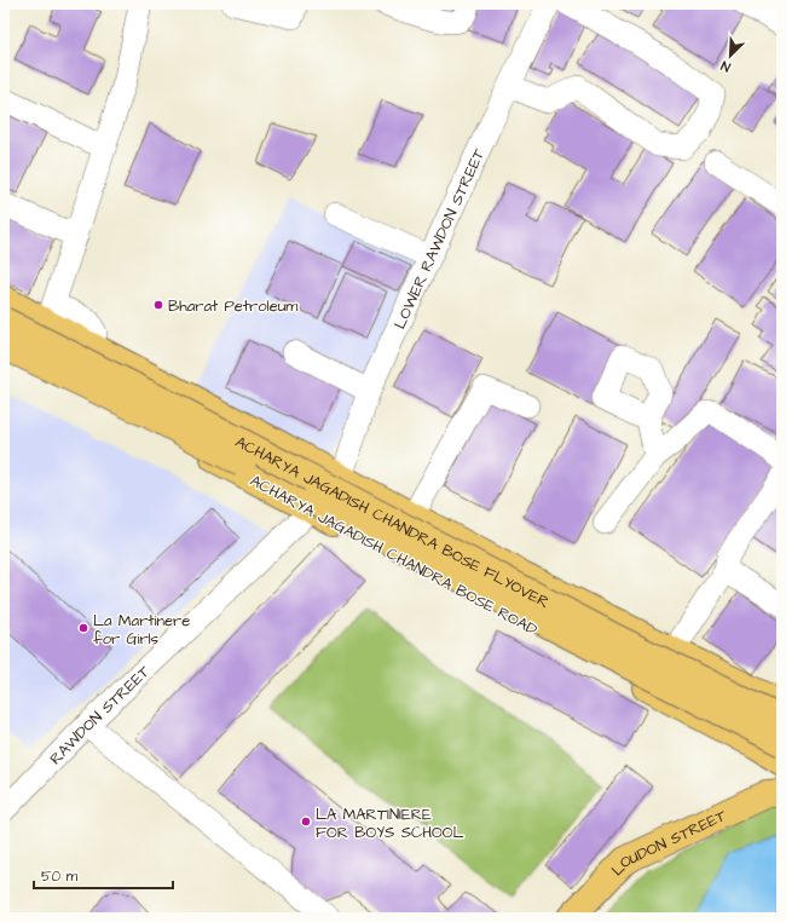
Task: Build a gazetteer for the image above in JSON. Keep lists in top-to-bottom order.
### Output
{
  "streets": {
    "main road": ["ACHARYA JAGADISH CHANDRA BOSE FLYOVER", "ACHARYA JAGADISH CHANDRA BOSE ROAD", "LOUDON STREET"],
    "street": ["LOWER RAWDON STREET", "RAWDON STREET"]
  },
  "crossings": [
    ["LOWER RAWDON STREET", "RAWDON STREET"],
    ["ACHARYA JAGADISH CHANDRA BOSE ROAD", "RAWDON STREET"]
  ],
  "places": ["Bharat Petroleum", "La Martinere for Girls", "LA MARTINIERE FOR BOYS SCHOOL"],
  "scale_bar": "50 m",
  "north": "bottom left"
}
